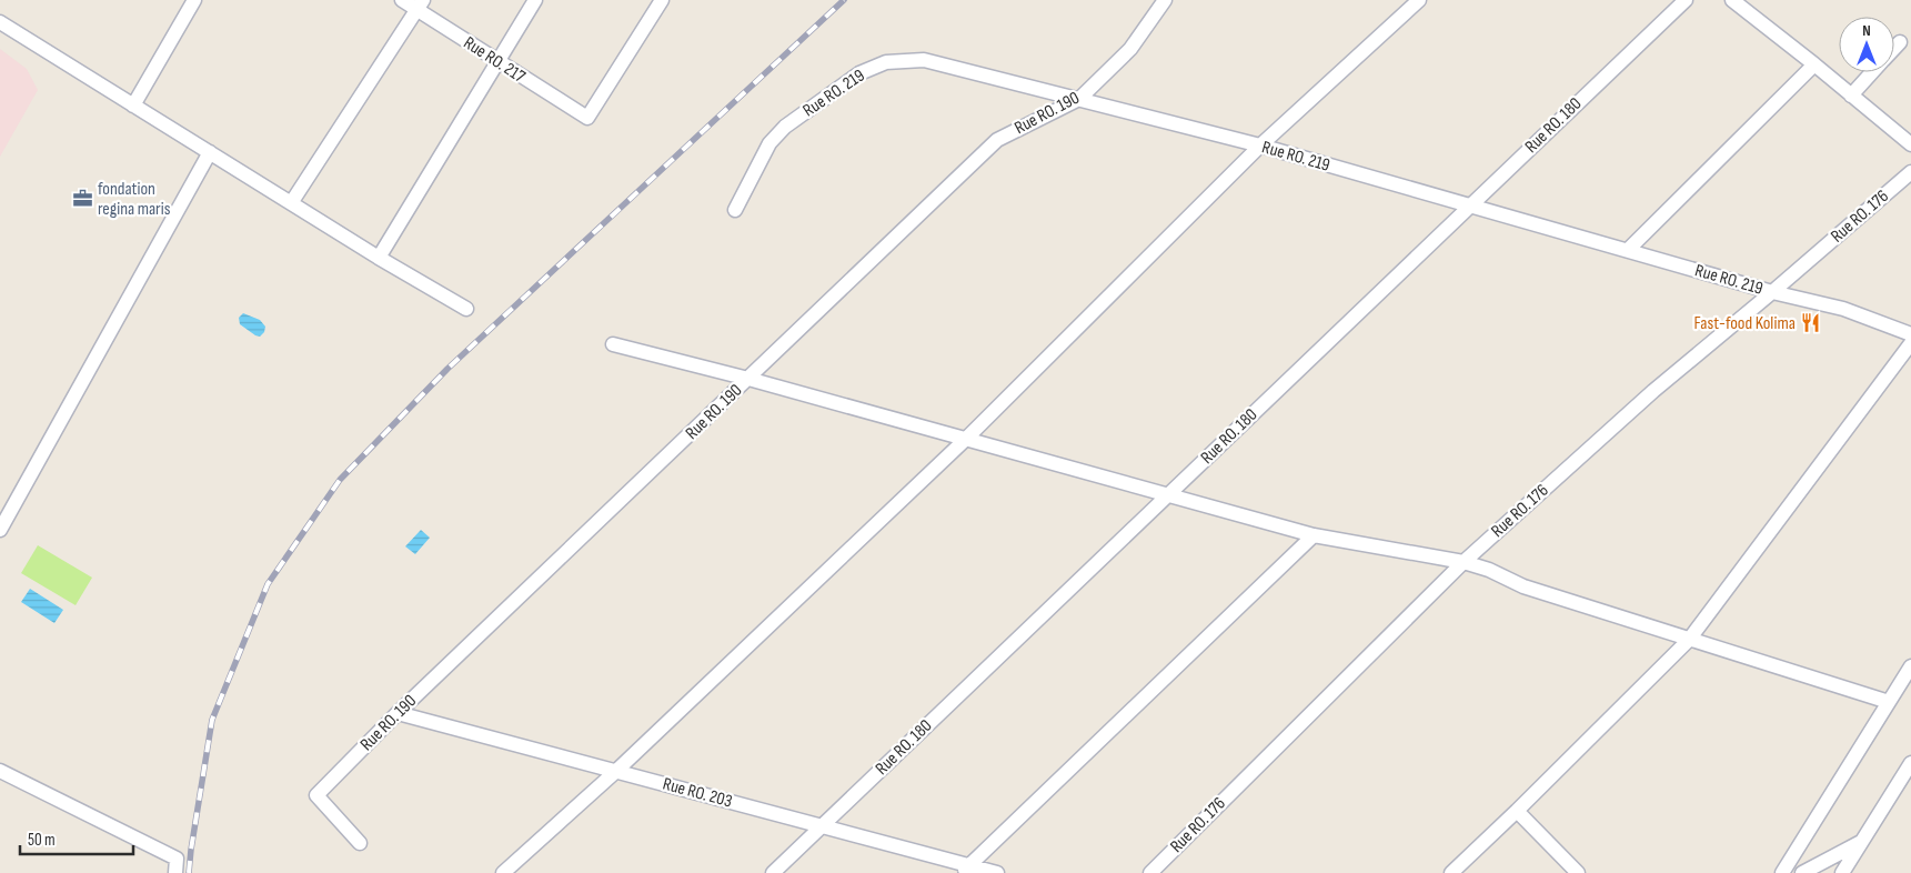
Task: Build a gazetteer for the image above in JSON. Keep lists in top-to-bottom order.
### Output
{
  "streets": {
    "street": [
      "Rue RO. 217",
      "Rue RO. 219",
      "Rue RO. 190",
      "Rue RO. 180",
      "Rue RO. 176",
      "Rue RO. 203"
    ]
  },
  "crossings": [
    ["Rue RO. 219", "Rue RO. 190"],
    ["Rue RO. 219", "Rue RO. 180"],
    ["Rue RO. 219", "Rue RO. 176"],
    ["Rue RO. 190", "Rue RO. 203"],
    ["Rue RO. 180", "Rue RO. 203"]
  ],
  "places": {
    "office": ["fondation regina maris"],
    "restaurant": ["Fast-food Kolima"]
  },
  "scale_bar": "50 m",
  "north": "top"
}
